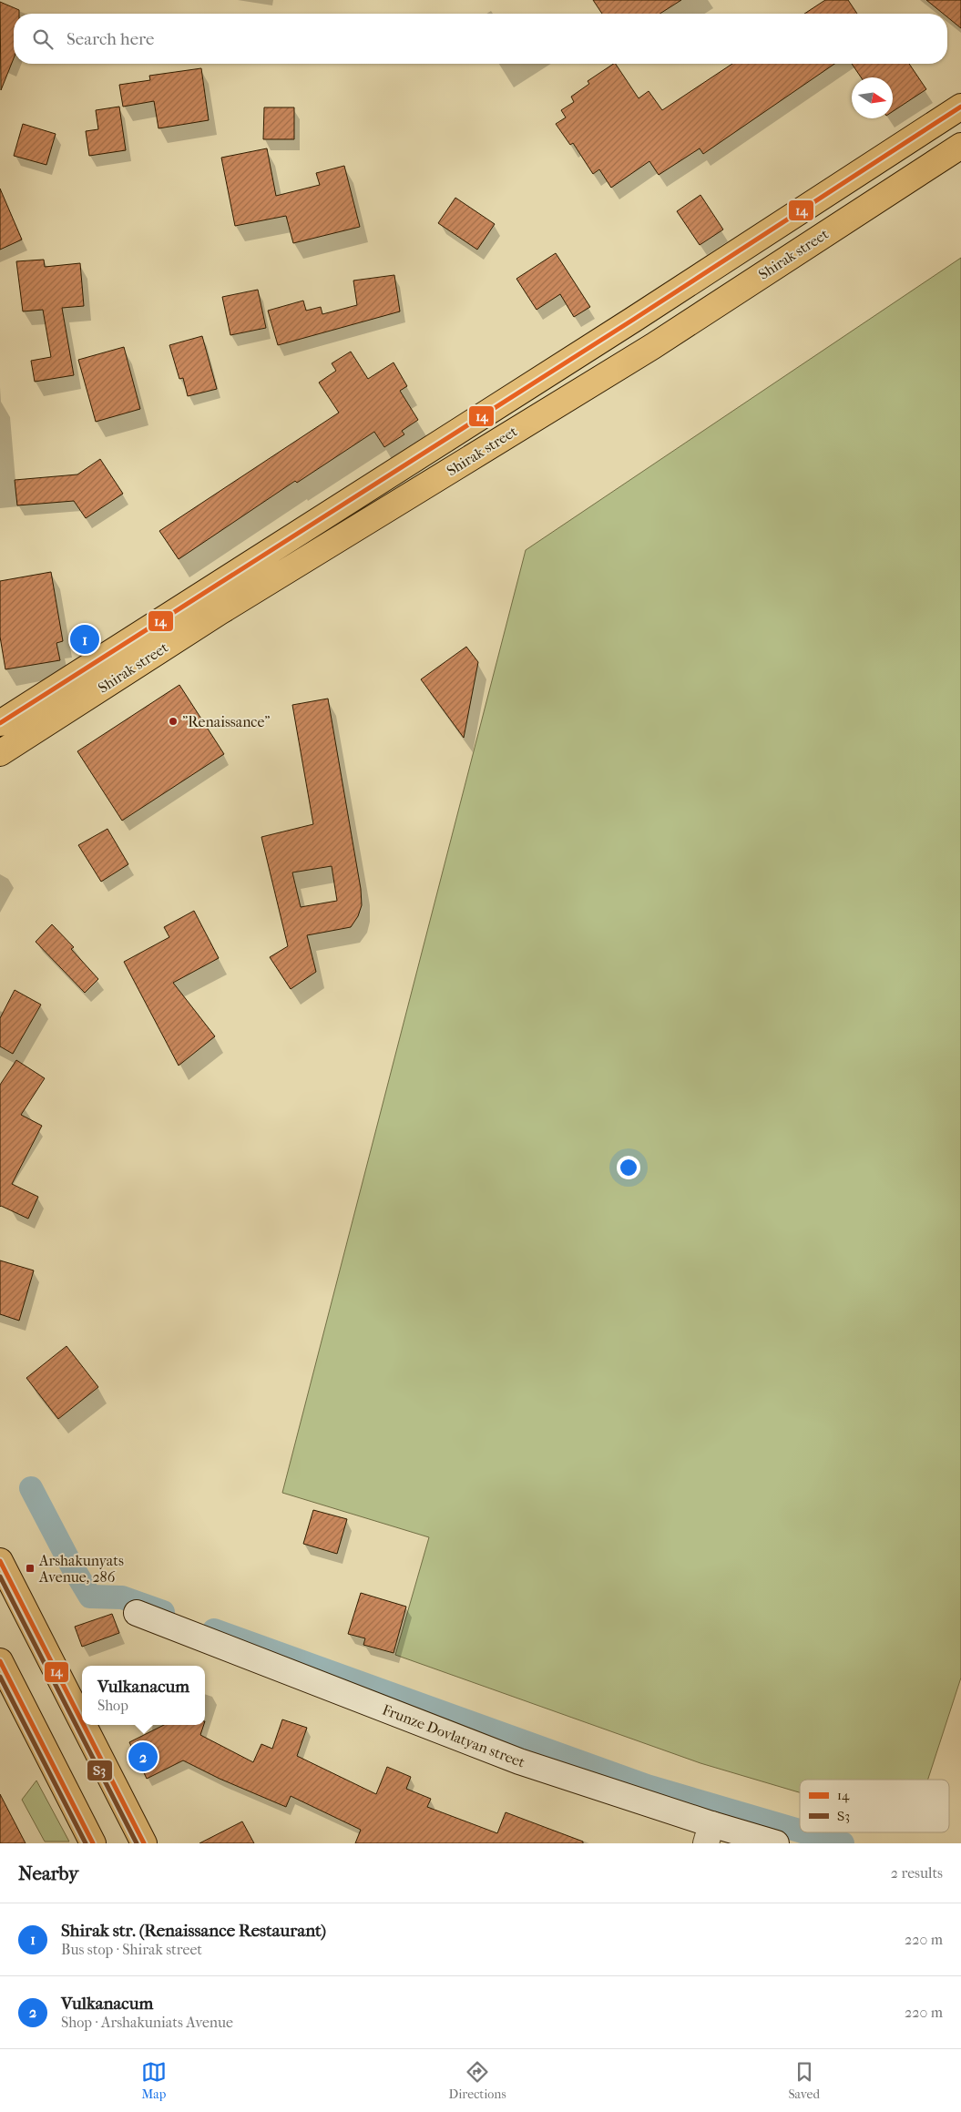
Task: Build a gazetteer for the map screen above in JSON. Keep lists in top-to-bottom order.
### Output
{
  "streets": {
    "main road": ["Shirak street"],
    "street": ["Frunze Dovlatyan street"]
  },
  "places": {
    "other": ["\"Renaissance\""],
    "transit": ["Arshakunyats Avenue, 286"]
  },
  "lines": ["transit line 14", "transit line Տ3"],
  "legend": ["14", "Տ3"],
  "north": "right",
  "page": {
    "search": "Search here",
    "pins": ["1", "2"],
    "popup": ["Vulkanacum", "Shop"],
    "heading": ["Nearby", "2 results"],
    "list": [
      {
        "mark": "1",
        "name": "Shirak str. (Renaissance Restaurant)",
        "note": "Bus stop · Shirak street",
        "value": "220 m"
      },
      {
        "mark": "2",
        "name": "Vulkanacum",
        "note": "Shop · Arshakuniats Avenue",
        "value": "220 m"
      }
    ],
    "nav": ["Map", "Directions", "Saved"]
  }
}
